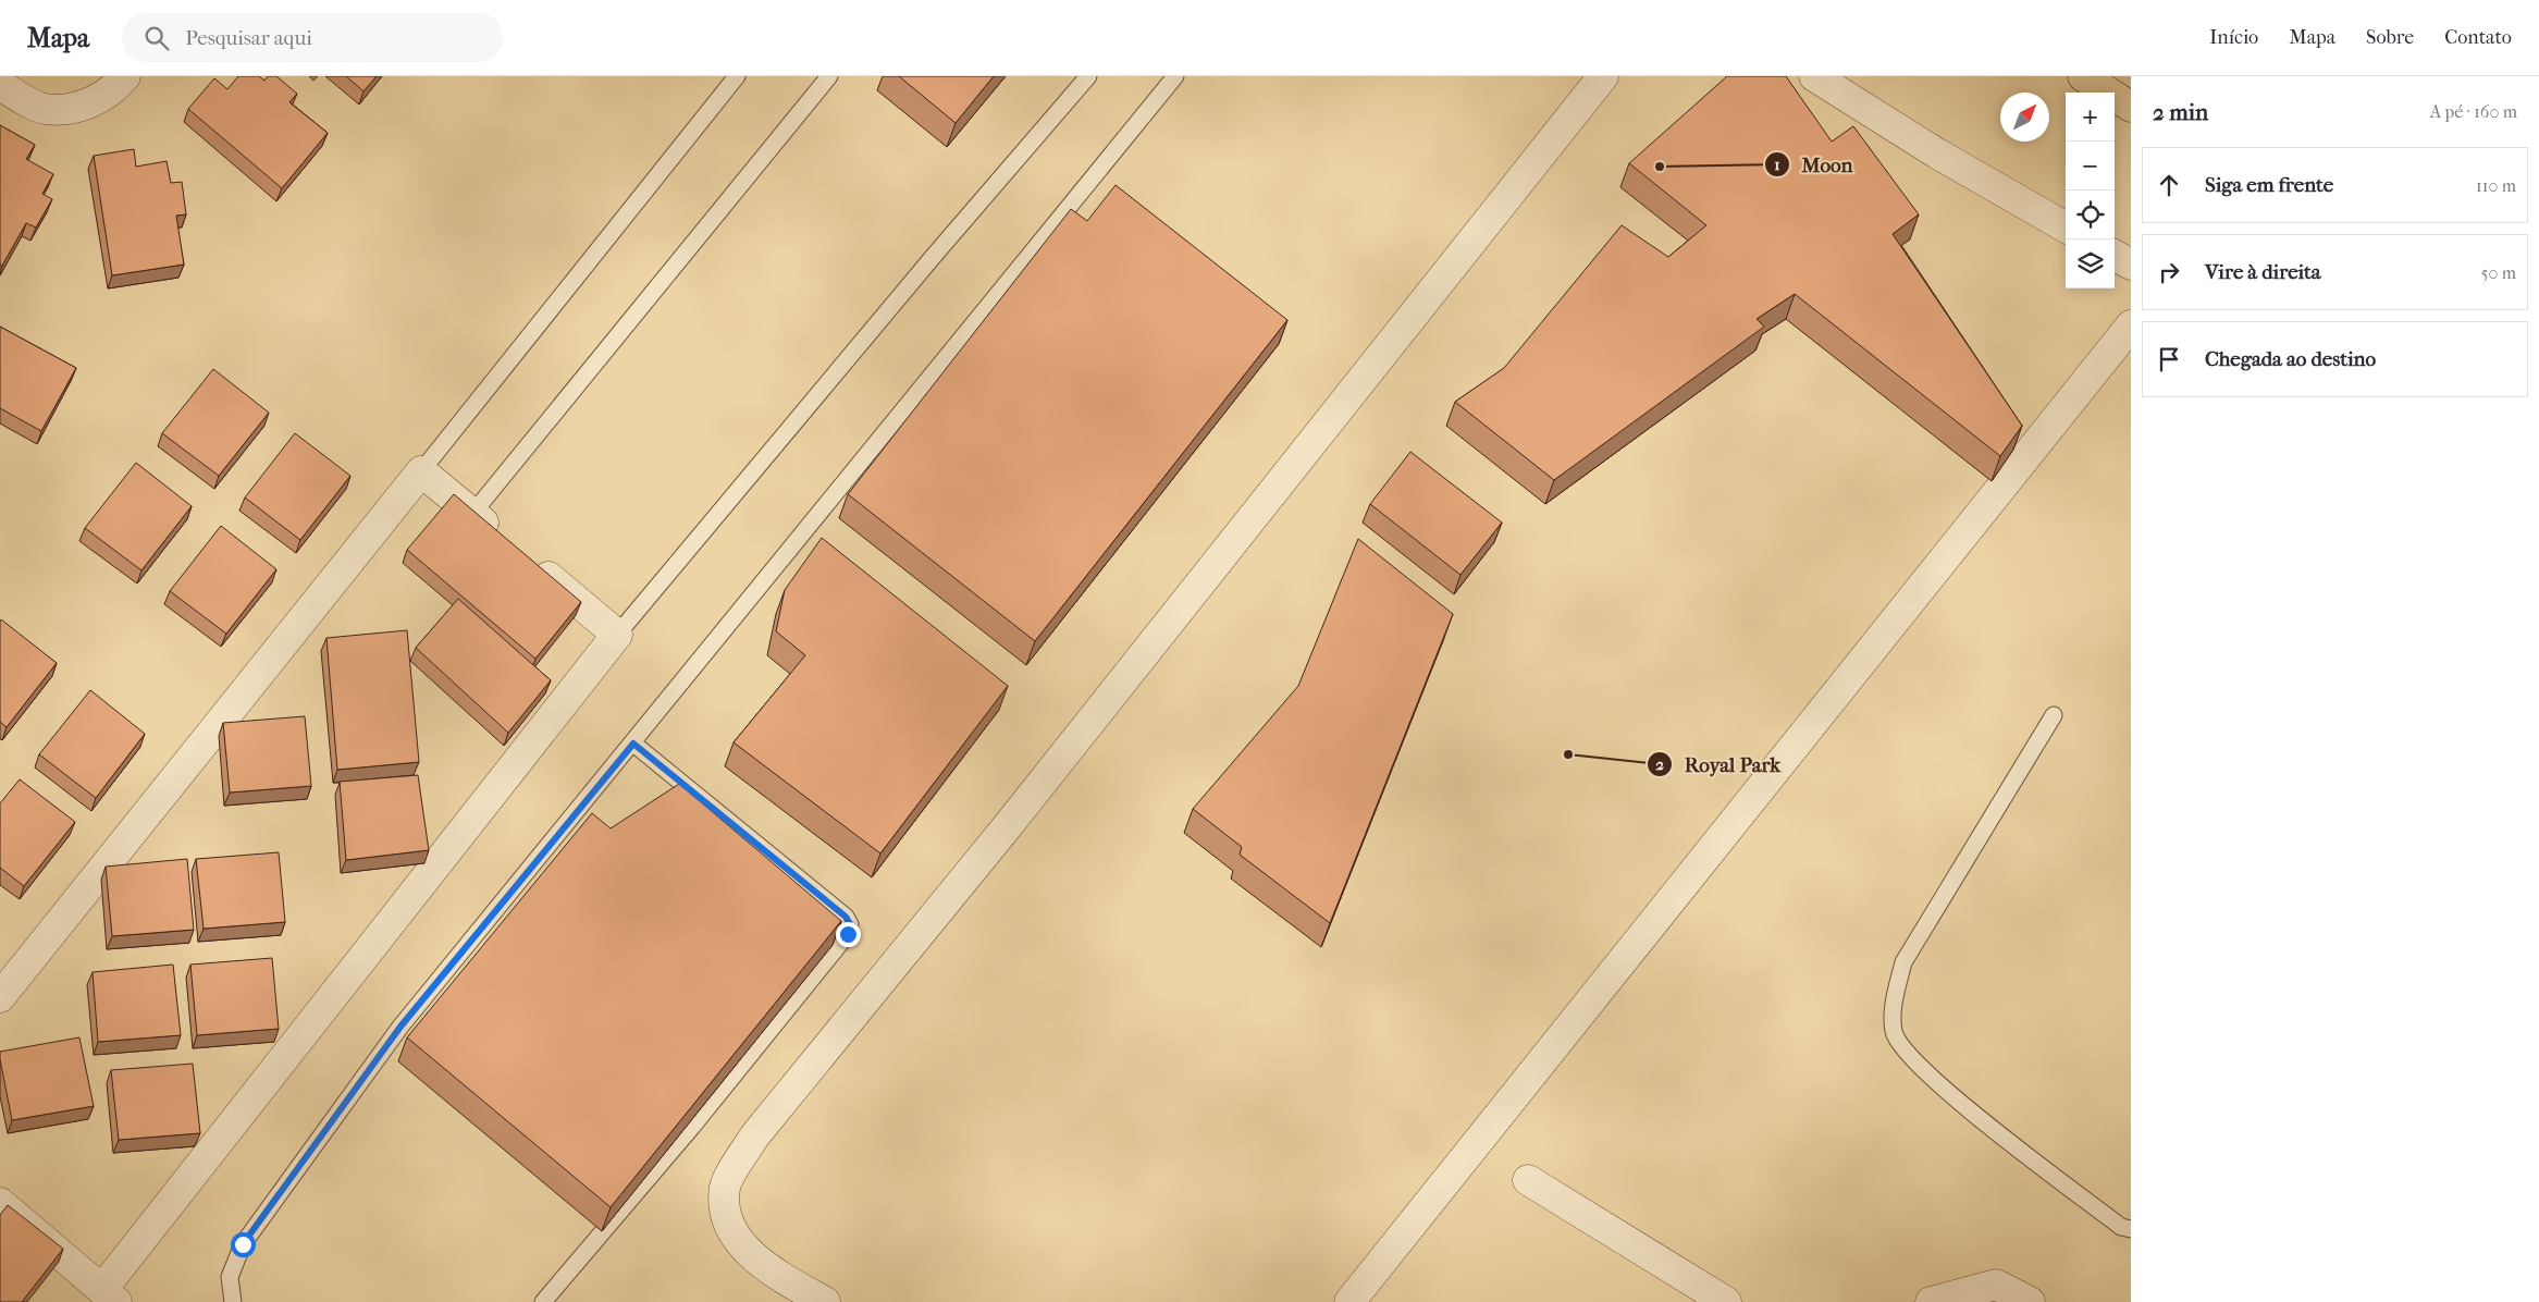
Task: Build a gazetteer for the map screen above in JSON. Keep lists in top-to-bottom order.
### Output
{
  "places": ["Moon", "Royal Park"],
  "north": "top right",
  "page": {
    "header": "Mapa",
    "search": "Pesquisar aqui",
    "nav": [
      "Início",
      "Mapa",
      "Sobre",
      "Contato"
    ],
    "heading": ["2 min", "A pé · 160 m"],
    "map_buttons": ["+", "−"],
    "list": [
      ["Siga em frente", "110 m"],
      ["Vire à direita", "50 m"],
      "Chegada ao destino"
    ]
  }
}
